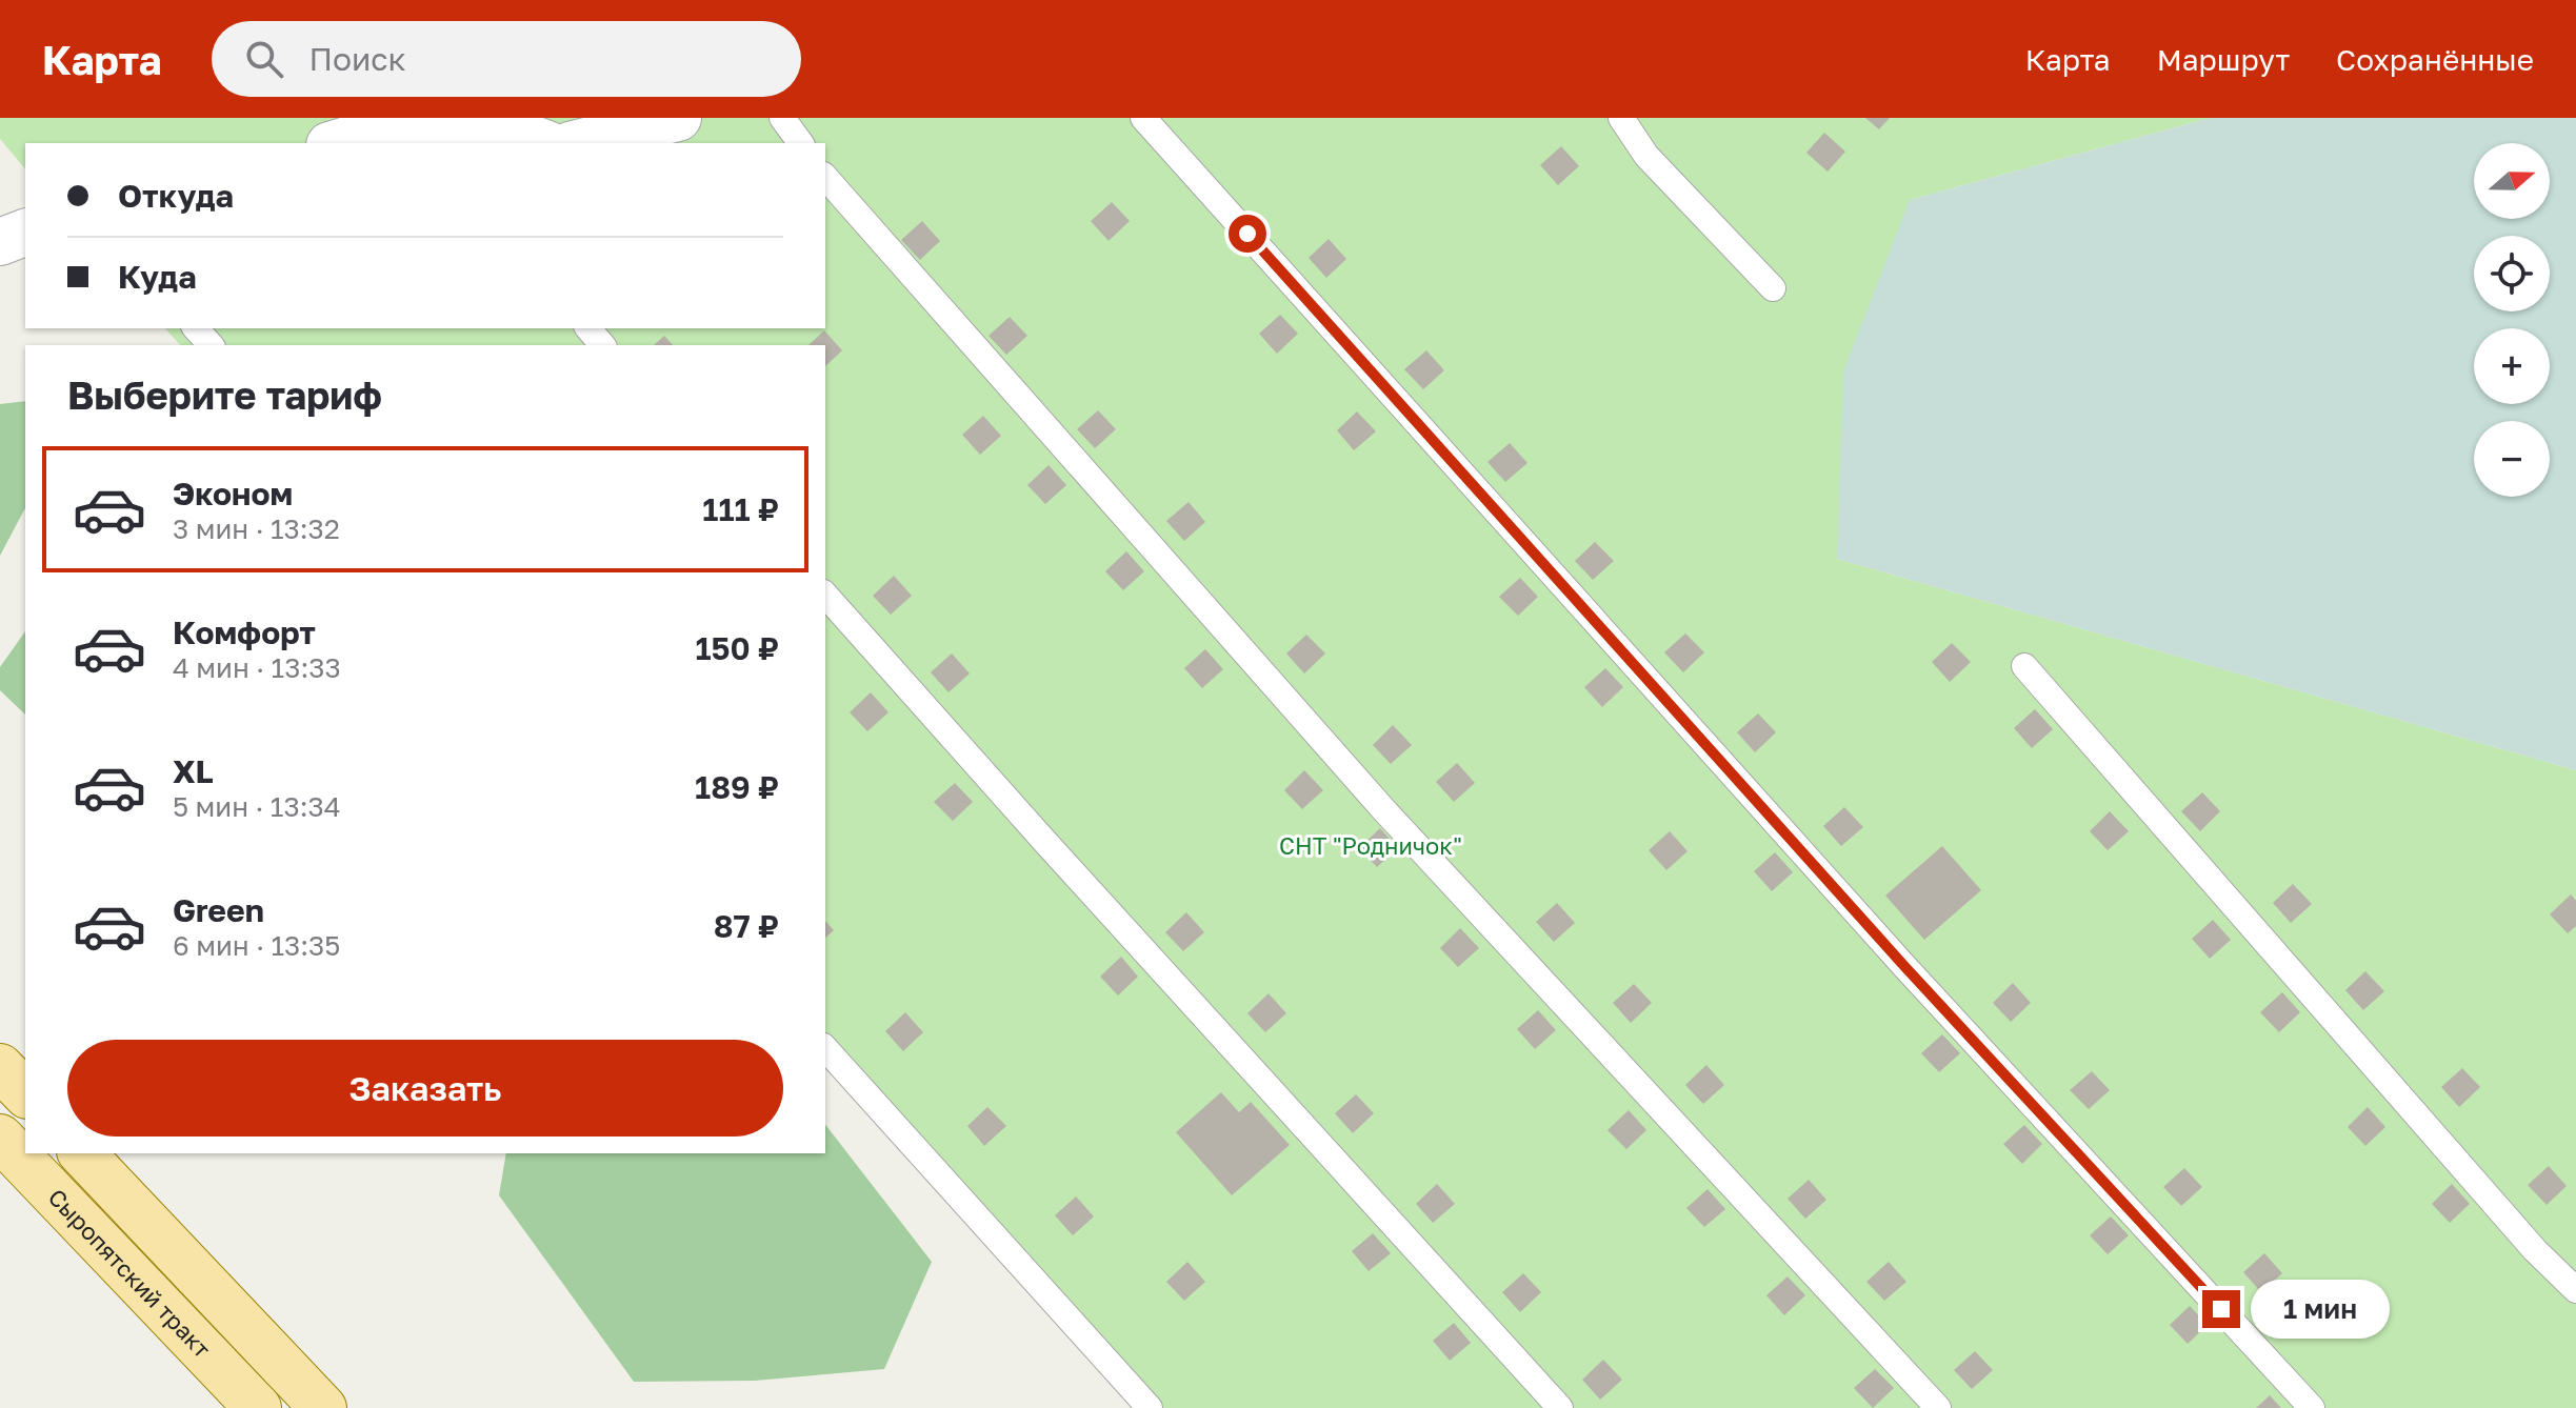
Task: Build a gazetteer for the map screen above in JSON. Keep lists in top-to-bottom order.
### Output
{
  "streets": {
    "main road": ["Сыропятский тракт"]
  },
  "parks": ["СНТ \"Родничок\""],
  "north": "right",
  "page": {
    "header": "Карта",
    "search": "Поиск",
    "nav": ["Карта", "Маршрут", "Сохранённые"],
    "map_buttons": ["+", "−"],
    "banner": ["Откуда", "Куда"],
    "heading": "Выберите тариф",
    "list": [
      {
        "name": "Эконом",
        "note": "3 мин · 13:32",
        "value": "111 ₽"
      },
      {
        "name": "Комфорт",
        "note": "4 мин · 13:33",
        "value": "150 ₽"
      },
      {
        "name": "XL",
        "note": "5 мин · 13:34",
        "value": "189 ₽"
      },
      {
        "name": "Green",
        "note": "6 мин · 13:35",
        "value": "87 ₽"
      }
    ],
    "buttons": "Заказать",
    "bubble": "1 мин"
  }
}
